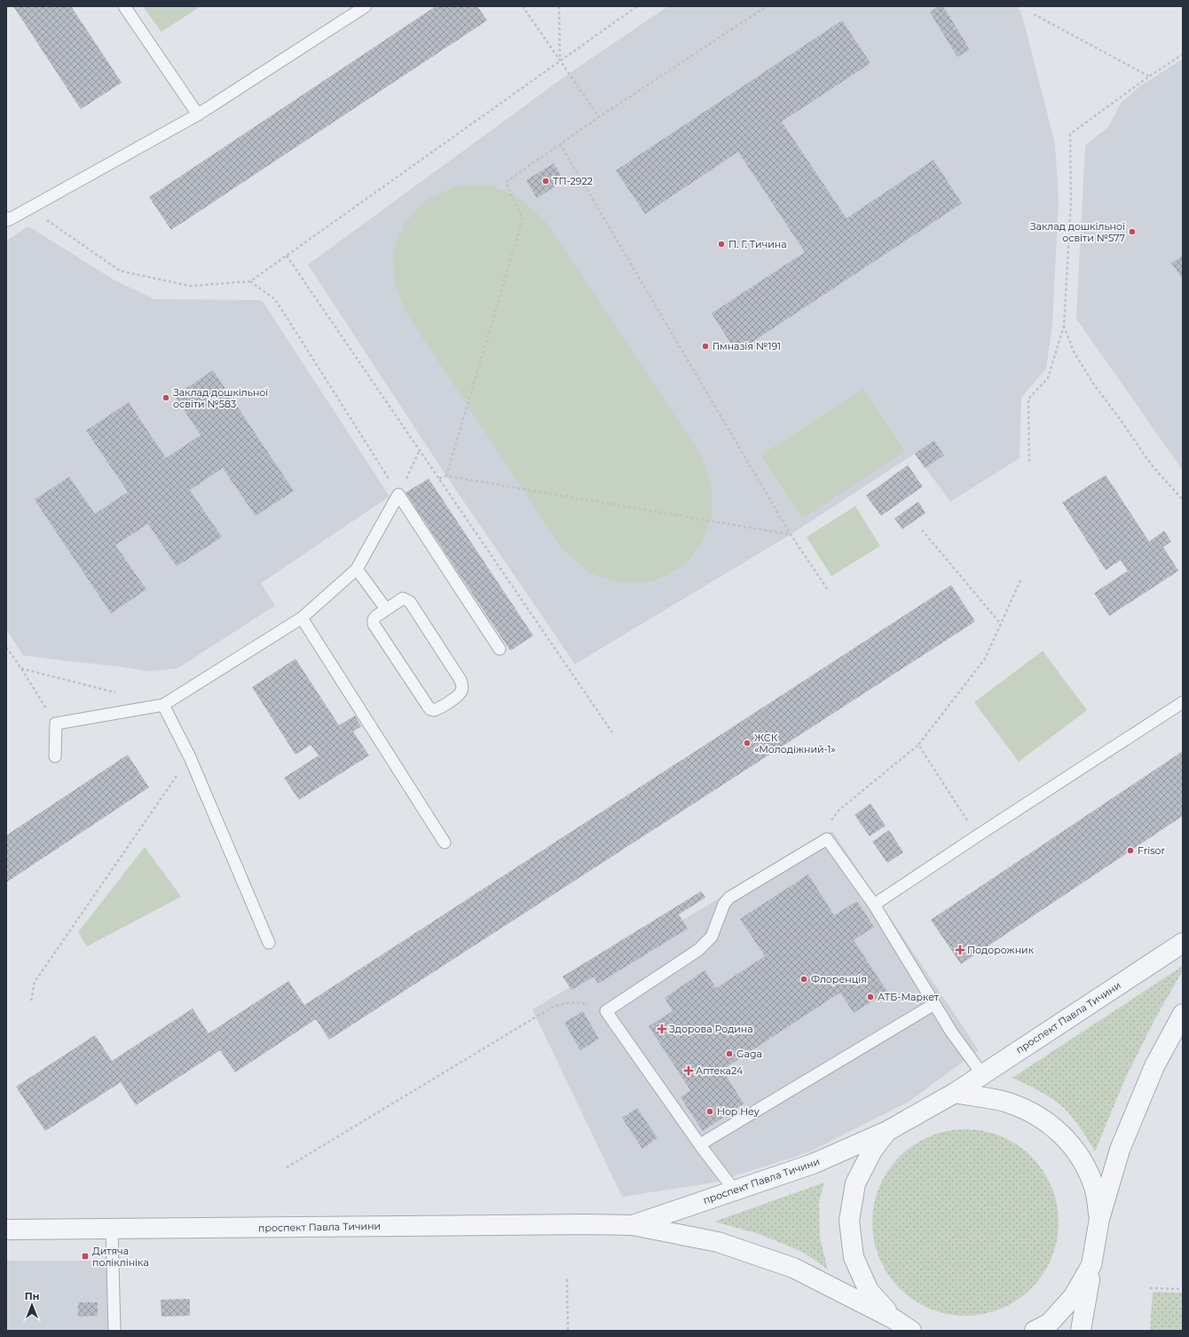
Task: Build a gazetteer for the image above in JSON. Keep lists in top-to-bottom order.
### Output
{
  "streets": {
    "street": ["проспект Павла Тичини"]
  },
  "places": {
    "other": [
      "ТП-2922",
      "Заклад дошкільної освіти №577",
      "П. Г. Тичина",
      "Гімназія №191",
      "Заклад дошкільної освіти №583",
      "ЖСК «Молодіжний-1»",
      "Frisor",
      "Флоренція",
      "АТБ-Маркет",
      "Gaga",
      "Hop Hey"
    ],
    "health": ["Подорожник", "Здорова Родина", "Аптека24"],
    "transit": ["Дитяча поліклініка"]
  },
  "north": "top"
}
